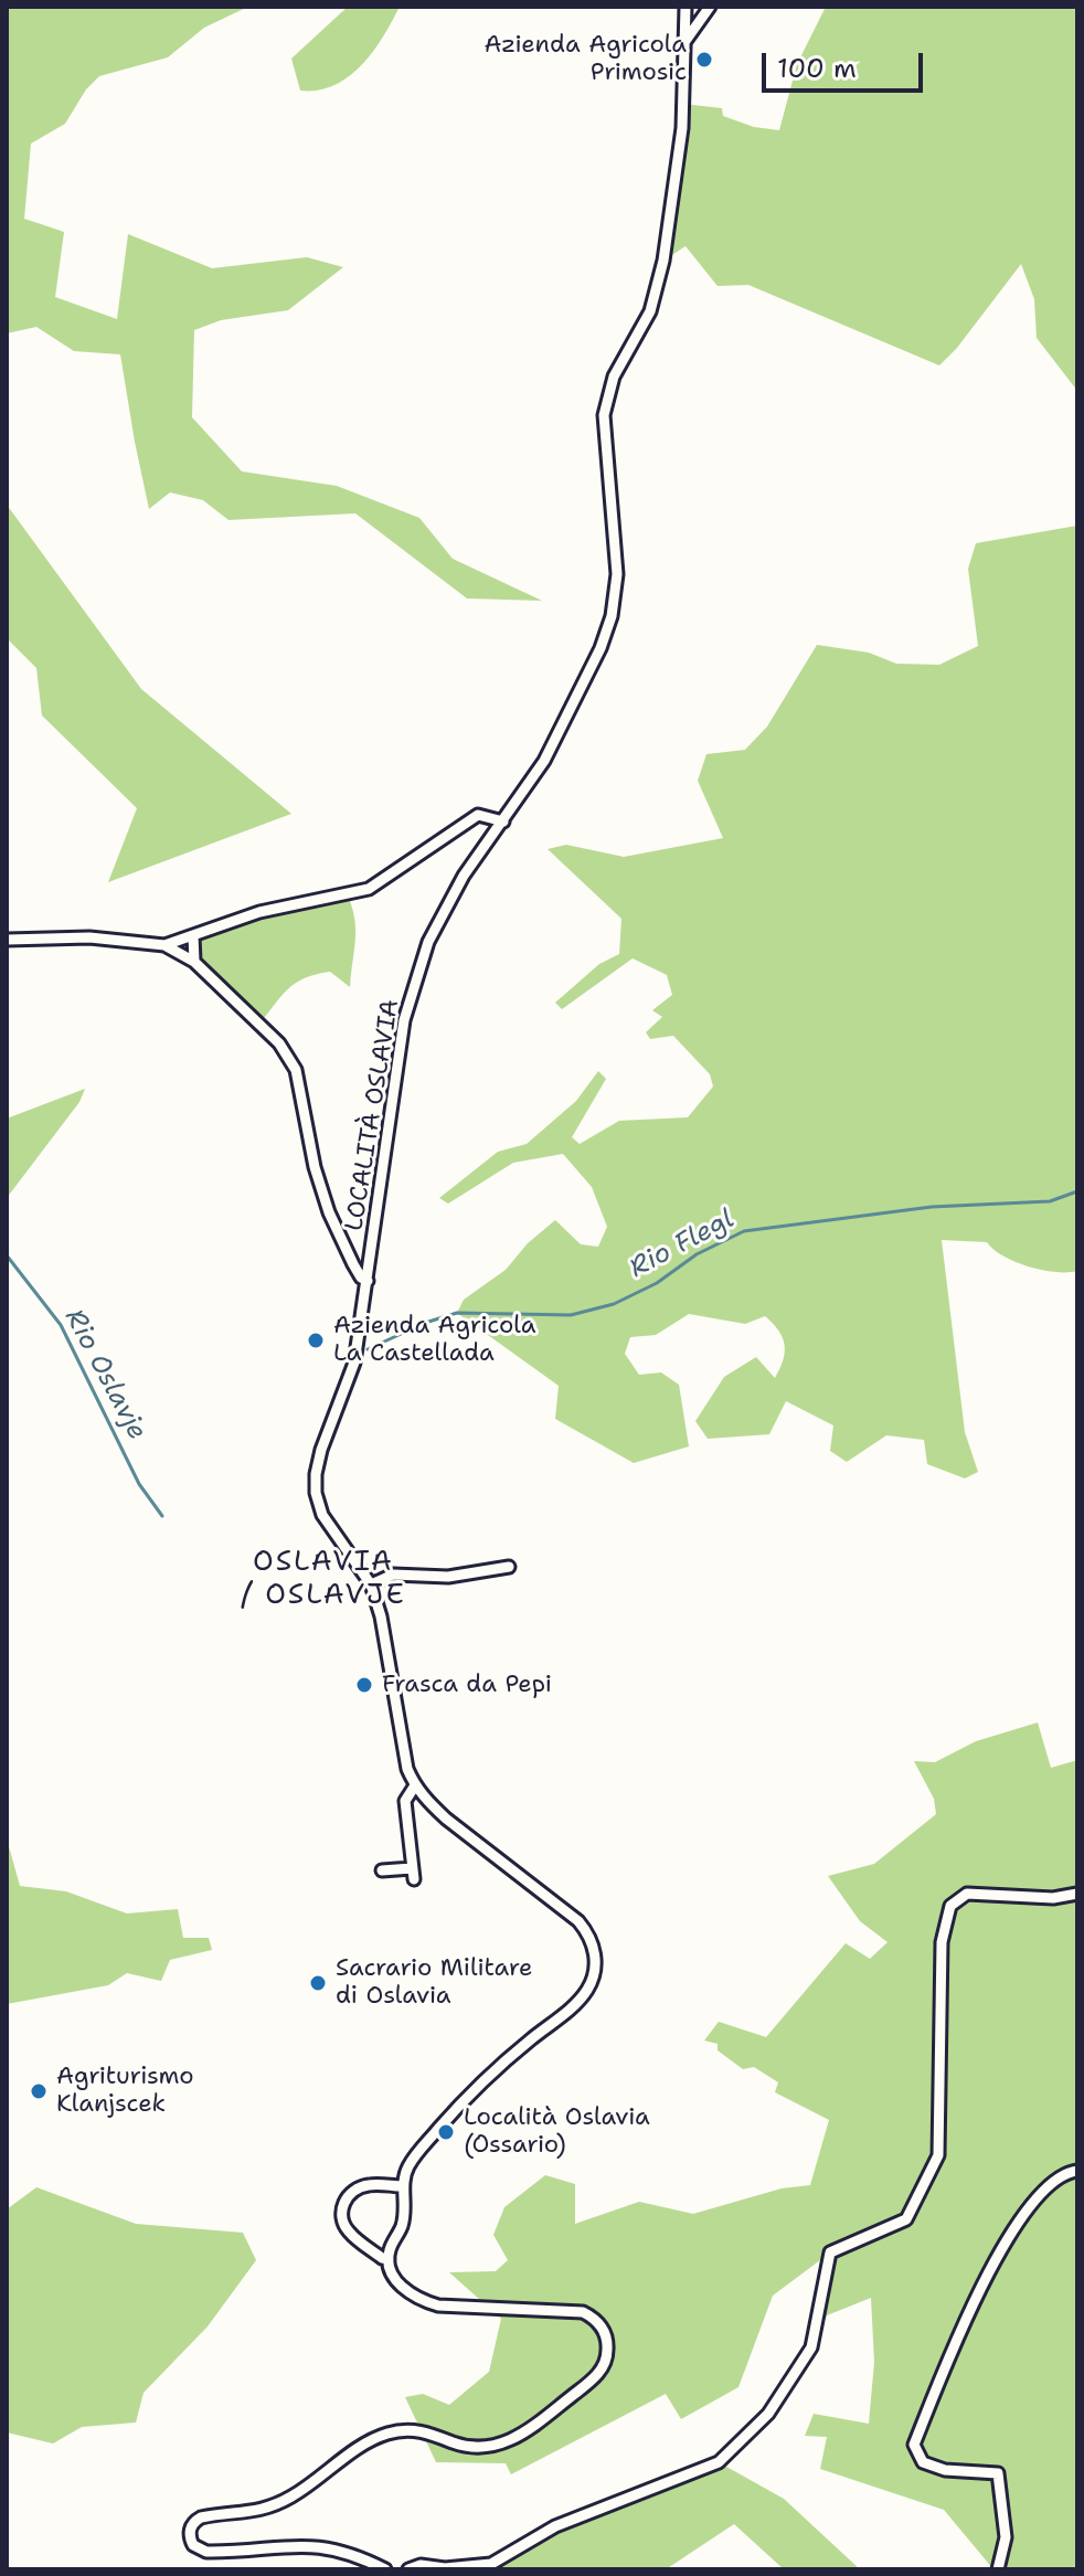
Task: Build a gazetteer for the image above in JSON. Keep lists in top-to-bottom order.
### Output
{
  "streets": {
    "street": ["LOCALITÀ OSLAVIA"]
  },
  "districts": ["OSLAVIA / OSLAVJE"],
  "water": ["Rio Flegl", "Rio Oslavje"],
  "places": [
    "Azienda Agricola Primosic",
    "Azienda Agricola La Castellada",
    "Frasca da Pepi",
    "Sacrario Militare di Oslavia",
    "Agriturismo Klanjscek",
    "Località Oslavia (Ossario)"
  ],
  "scale_bar": "100 m"
}
